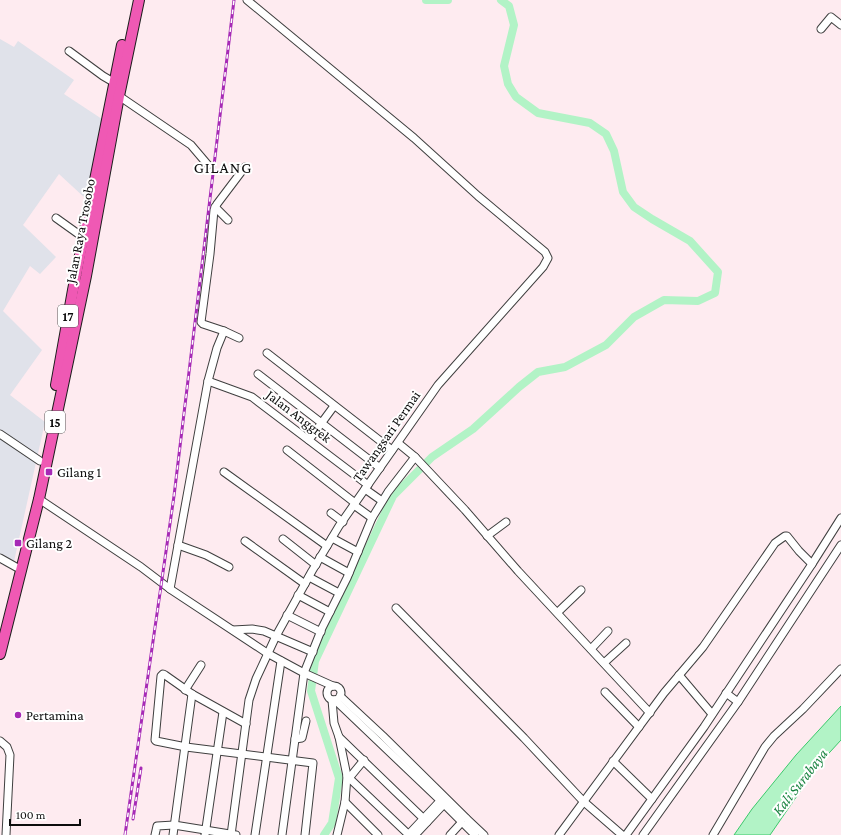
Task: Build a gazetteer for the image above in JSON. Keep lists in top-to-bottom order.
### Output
{
  "streets": {
    "highway": ["Jalan Raya Trosobo", "17", "15"],
    "street": ["Jalan Anggrek", "Tawangsari Permai"]
  },
  "crossings": [
    ["Jalan Anggrek", "Tawangsari Permai"]
  ],
  "districts": ["GILANG"],
  "water": ["Kali Surabaya"],
  "places": {
    "transit": ["Gilang 1", "Gilang 2"],
    "other": ["Pertamina"]
  },
  "scale_bar": "100 m"
}
